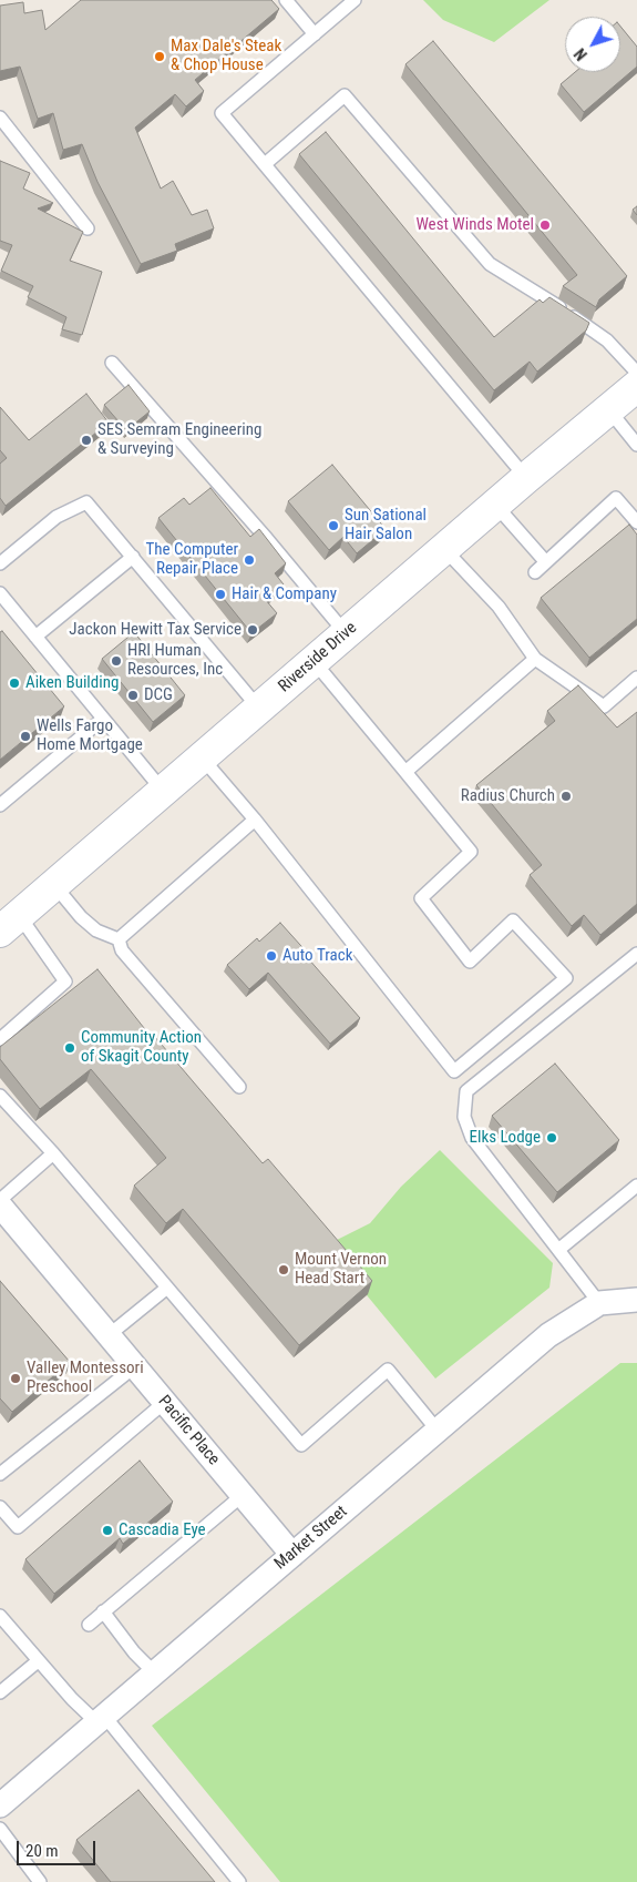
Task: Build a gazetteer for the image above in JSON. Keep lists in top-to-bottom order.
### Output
{
  "streets": {
    "main road": ["Riverside Drive"],
    "street": ["Pacific Place", "Market Street"]
  },
  "crossings": [
    ["Pacific Place", "Market Street"]
  ],
  "places": [
    "Max Dale's Steak & Chop House",
    "West Winds Motel",
    "SES Semram Engineering & Surveying",
    "Sun Sational Hair Salon",
    "The Computer Repair Place",
    "Hair & Company",
    "Jackon Hewitt Tax Service",
    "HRI Human Resources, Inc",
    "Aiken Building",
    "DCG",
    "Wells Fargo Home Mortgage",
    "Radius Church",
    "Auto Track",
    "Community Action of Skagit County",
    "Elks Lodge",
    "Mount Vernon Head Start",
    "Valley Montessori Preschool",
    "Cascadia Eye"
  ],
  "scale_bar": "20 m",
  "north": "bottom left"
}
